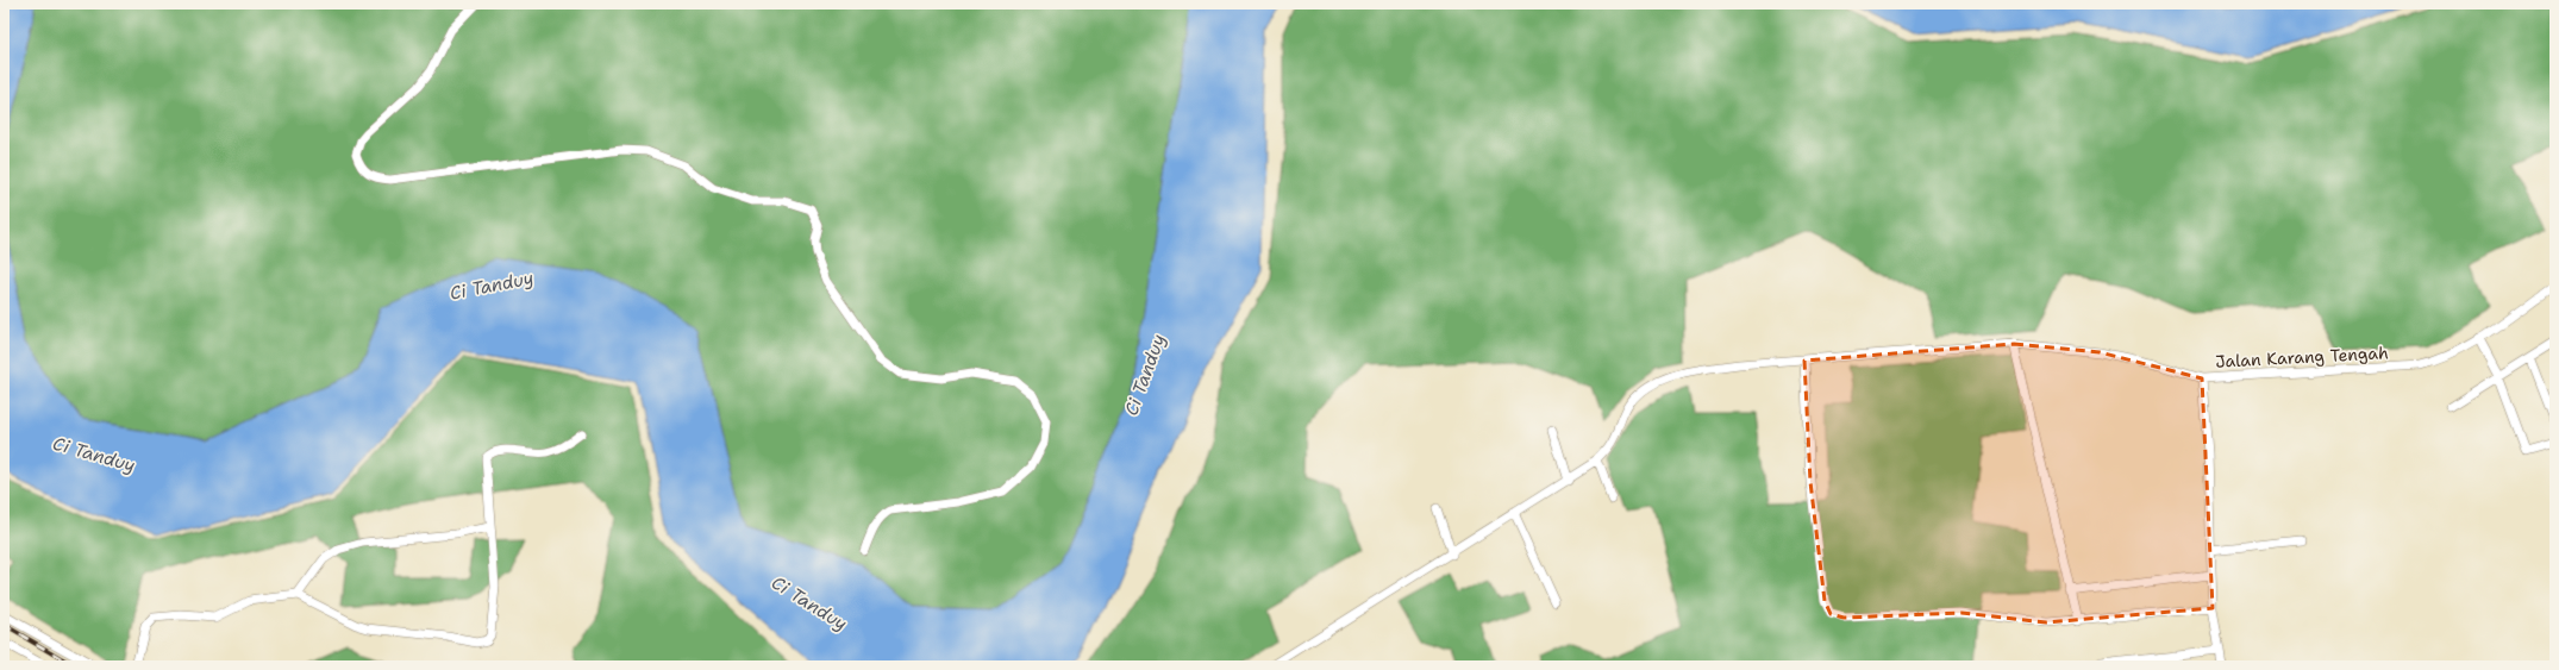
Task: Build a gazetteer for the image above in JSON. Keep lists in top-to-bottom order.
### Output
{
  "streets": {
    "street": ["Jalan Karang Tengah"]
  },
  "water": ["Ci Tanduy"]
}
